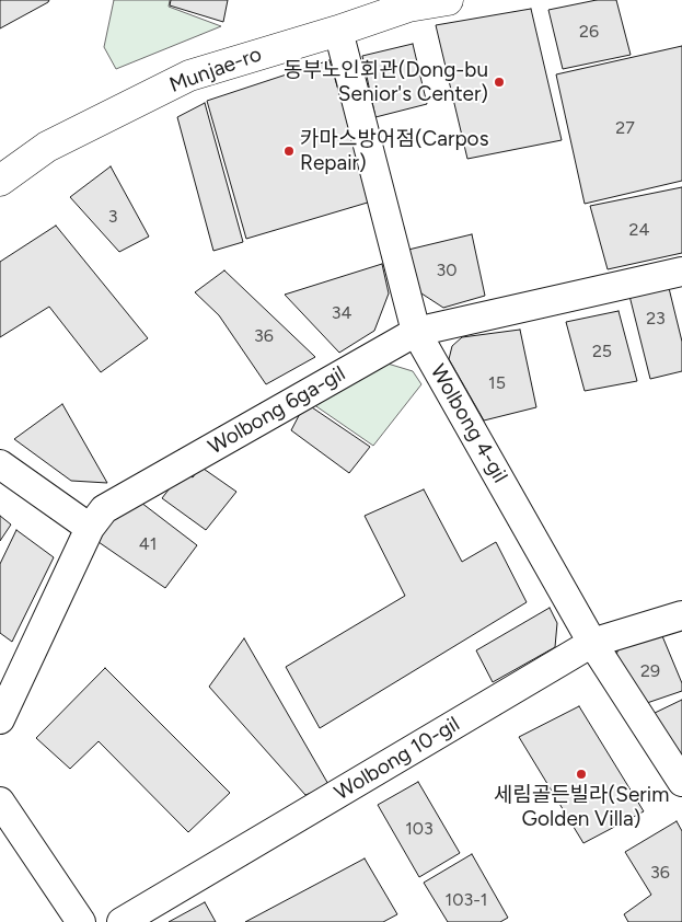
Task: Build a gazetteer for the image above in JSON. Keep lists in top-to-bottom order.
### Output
{
  "streets": {
    "street": [
      "Munjae-ro",
      "Wolbong 6ga-gil",
      "Wolbong 4-gil",
      "Wolbong 10-gil"
    ]
  },
  "crossings": [
    ["Munjae-ro", "Wolbong 4-gil"],
    ["Wolbong 6ga-gil", "Wolbong 4-gil"],
    ["Wolbong 4-gil", "Wolbong 10-gil"]
  ],
  "places": ["동부노인회관(Dong-bu Senior's Center)", "카마스방어점(Carpos Repair)", "세림골든빌라(Serim Golden Villa)"],
  "house_numbers": [
    "26",
    "27",
    "3",
    "24",
    "30",
    "34",
    "23",
    "36",
    "25",
    "15",
    "41",
    "29",
    "103",
    "36",
    "103-1"
  ]
}
